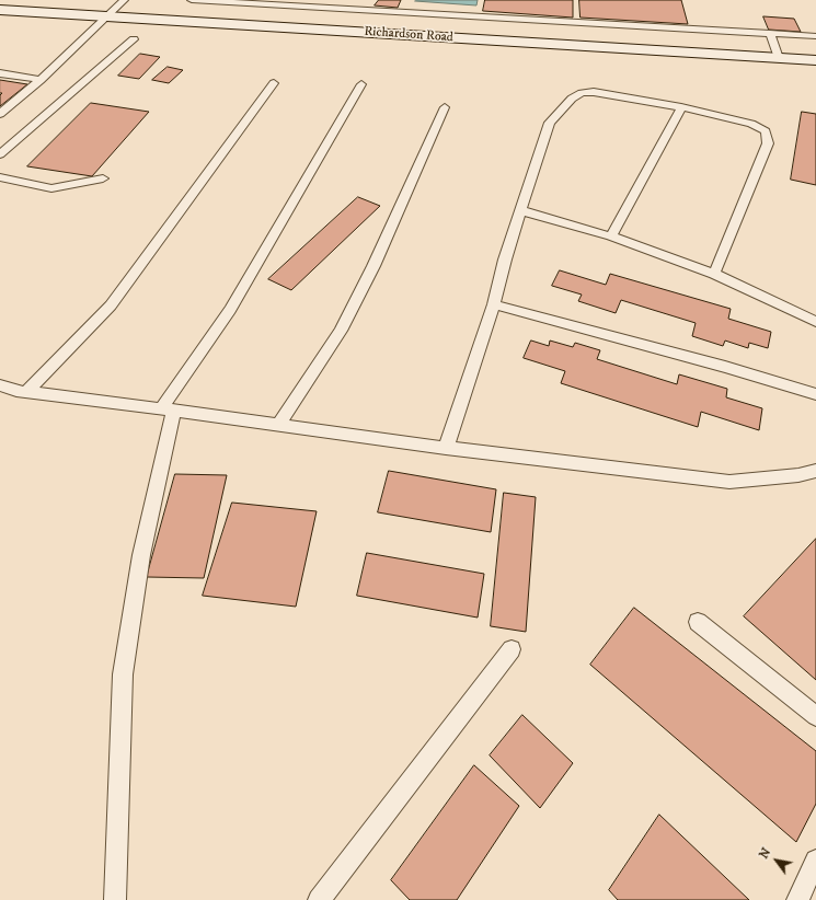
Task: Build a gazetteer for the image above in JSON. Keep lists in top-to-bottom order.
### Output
{
  "streets": {
    "street": ["Richardson Road"]
  },
  "north": "top left"
}
